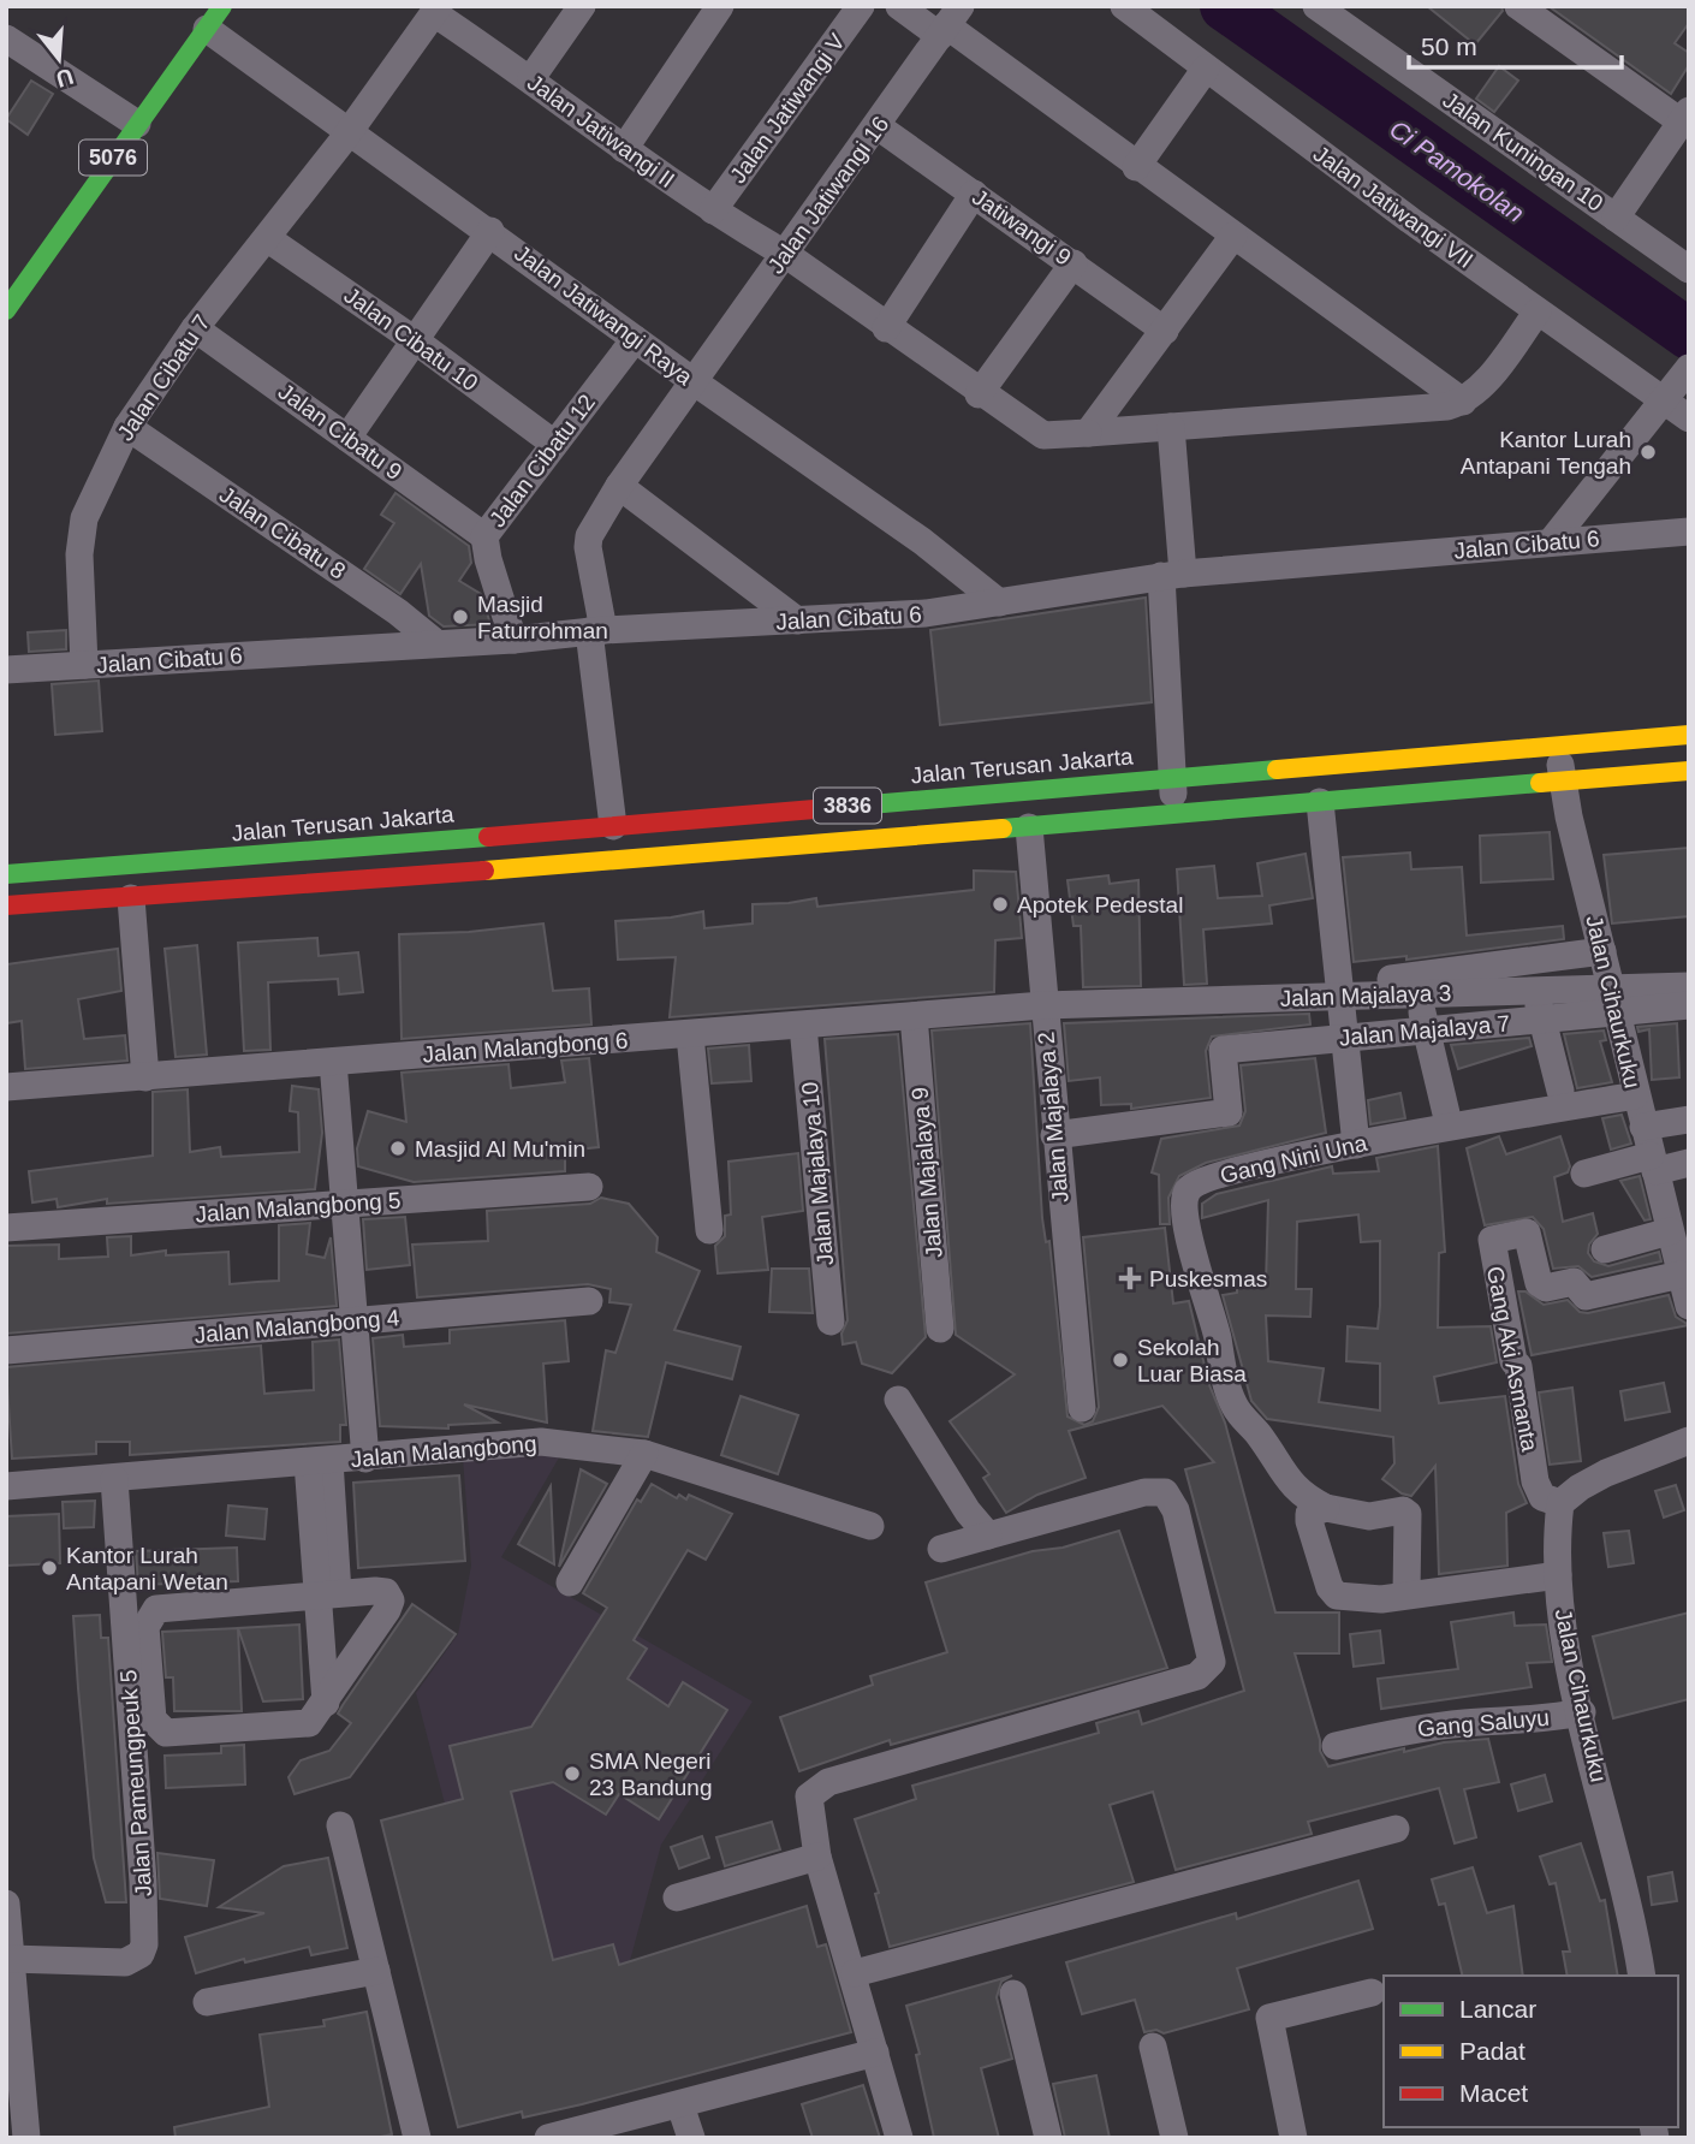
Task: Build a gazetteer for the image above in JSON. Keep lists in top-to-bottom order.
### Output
{
  "streets": {
    "main road": ["5076", "Jalan Terusan Jakarta", "3836"],
    "street": [
      "Jalan Jatiwangi V",
      "Jalan Jatiwangi II",
      "Jalan Kuningan 10",
      "Jalan Jatiwangi 16",
      "Jalan Jatiwangi VII",
      "Jatiwangi 9",
      "Jalan Jatiwangi Raya",
      "Jalan Cibatu 10",
      "Jalan Cibatu 7",
      "Jalan Cibatu 9",
      "Jalan Cibatu 12",
      "Jalan Cibatu 8",
      "Jalan Cibatu 6",
      "Jalan Majalaya 3",
      "Jalan Cihaurkuku",
      "Jalan Majalaya 7",
      "Jalan Malangbong 6",
      "Jalan Majalaya 2",
      "Gang Nini Una",
      "Jalan Majalaya 9",
      "Jalan Majalaya 10",
      "Jalan Malangbong 5",
      "Jalan Malangbong 4",
      "Gang Aki Asmanta",
      "Jalan Malangbong",
      "Gang Saluyu",
      "Jalan Pameungpeuk 5"
    ]
  },
  "crossings": [
    ["Jalan Jatiwangi V", "Jalan Jatiwangi II"],
    ["Jalan Jatiwangi II", "Jalan Jatiwangi 16"],
    ["Jalan Jatiwangi II", "Jalan Cibatu 7"],
    ["5076", "Jalan Jatiwangi Raya"],
    ["Jalan Jatiwangi 16", "Jatiwangi 9"],
    ["Jalan Jatiwangi 16", "Jalan Jatiwangi Raya"],
    ["Jalan Jatiwangi 16", "Jalan Cibatu 6"],
    ["Jalan Jatiwangi 16", "Jalan Terusan Jakarta"],
    ["Jalan Jatiwangi Raya", "Jalan Cibatu 7"],
    ["Jalan Jatiwangi Raya", "Jalan Cibatu 12"],
    ["Jalan Jatiwangi Raya", "Jalan Cibatu 6"],
    ["Jalan Cibatu 10", "Jalan Cibatu 7"],
    ["Jalan Cibatu 10", "Jalan Cibatu 12"],
    ["Jalan Cibatu 7", "Jalan Cibatu 9"],
    ["Jalan Cibatu 7", "Jalan Cibatu 8"],
    ["Jalan Cibatu 7", "Jalan Cibatu 6"],
    ["Jalan Cibatu 9", "Jalan Cibatu 12"],
    ["Jalan Cibatu 12", "Jalan Cibatu 6"],
    ["Jalan Cibatu 8", "Jalan Cibatu 6"],
    ["Jalan Terusan Jakarta", "Jalan Cihaurkuku"],
    ["3836", "Jalan Cihaurkuku"],
    ["3836", "Jalan Majalaya 2"],
    ["Jalan Majalaya 3", "Jalan Cihaurkuku"],
    ["Jalan Majalaya 3", "Jalan Malangbong 6"],
    ["Jalan Majalaya 3", "Jalan Majalaya 2"],
    ["Jalan Cihaurkuku", "Gang Nini Una"],
    ["Jalan Cihaurkuku", "Gang Aki Asmanta"],
    ["Jalan Cihaurkuku", "Gang Saluyu"],
    ["Jalan Majalaya 7", "Jalan Majalaya 2"],
    ["Jalan Malangbong 6", "Jalan Majalaya 2"],
    ["Jalan Malangbong 6", "Jalan Majalaya 9"],
    ["Jalan Malangbong 6", "Jalan Majalaya 10"],
    ["Jalan Malangbong", "Jalan Pameungpeuk 5"]
  ],
  "water": ["Ci Pamokolan"],
  "places": {
    "other": [
      "Kantor Lurah Antapani Tengah",
      "Masjid Faturrohman",
      "Apotek Pedestal",
      "Masjid Al Mu'min",
      "Sekolah Luar Biasa",
      "Kantor Lurah Antapani Wetan",
      "SMA Negeri 23 Bandung"
    ],
    "health": ["Puskesmas"]
  },
  "legend": ["Lancar", "Padat", "Macet"],
  "scale_bar": "50 m",
  "north": "bottom"
}
